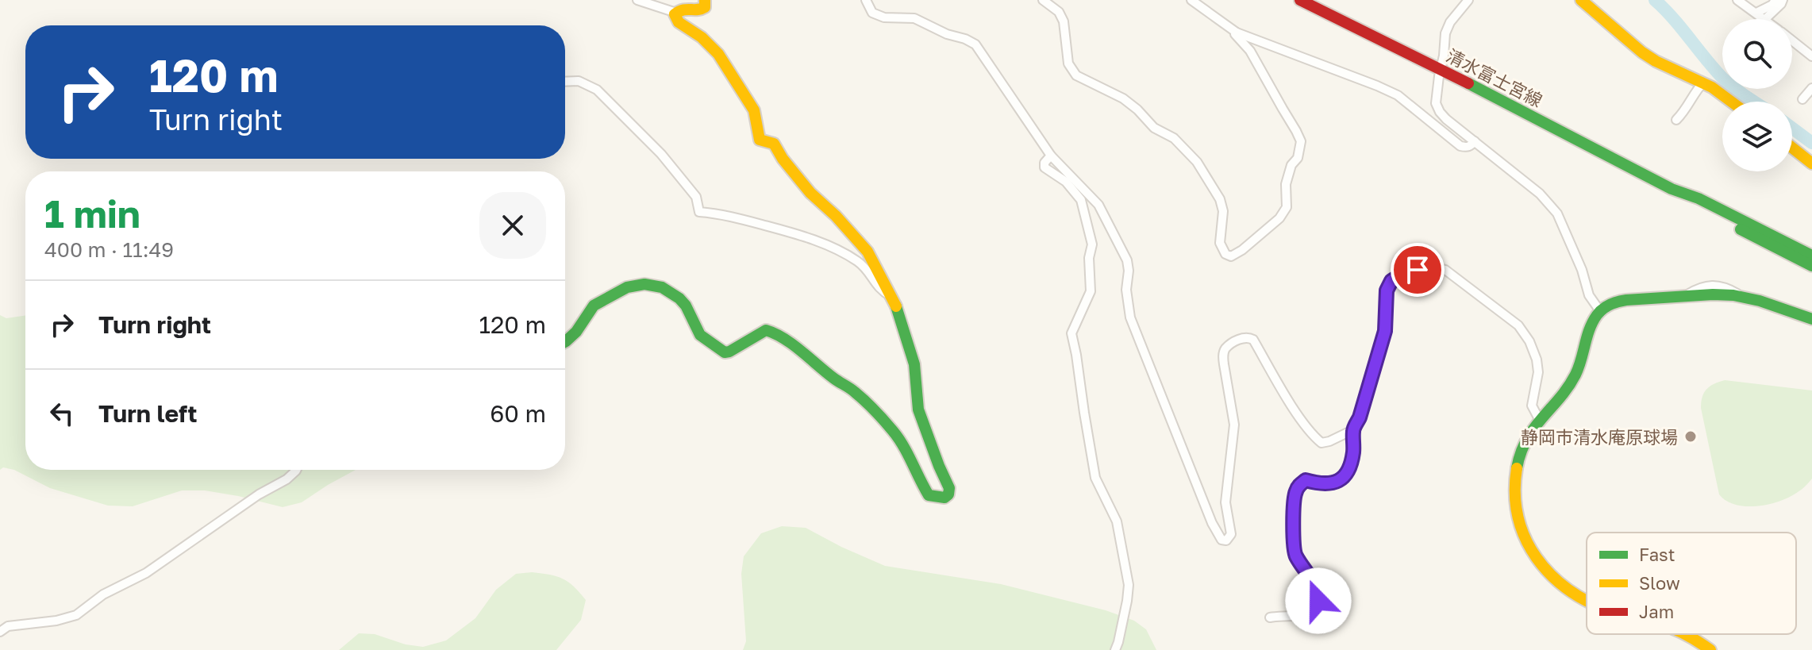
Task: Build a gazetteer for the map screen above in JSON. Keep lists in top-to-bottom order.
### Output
{
  "streets": {
    "street": ["清水富士宮線"]
  },
  "places": ["静岡市清水庵原球場"],
  "legend": ["Fast", "Slow", "Jam"],
  "page": {
    "turn": ["120 m", "Turn right"],
    "heading": ["1 min", "400 m · 11:49"],
    "list": [
      {
        "name": "Turn right",
        "value": "120 m"
      },
      {
        "name": "Turn left",
        "value": "60 m"
      }
    ]
  }
}
